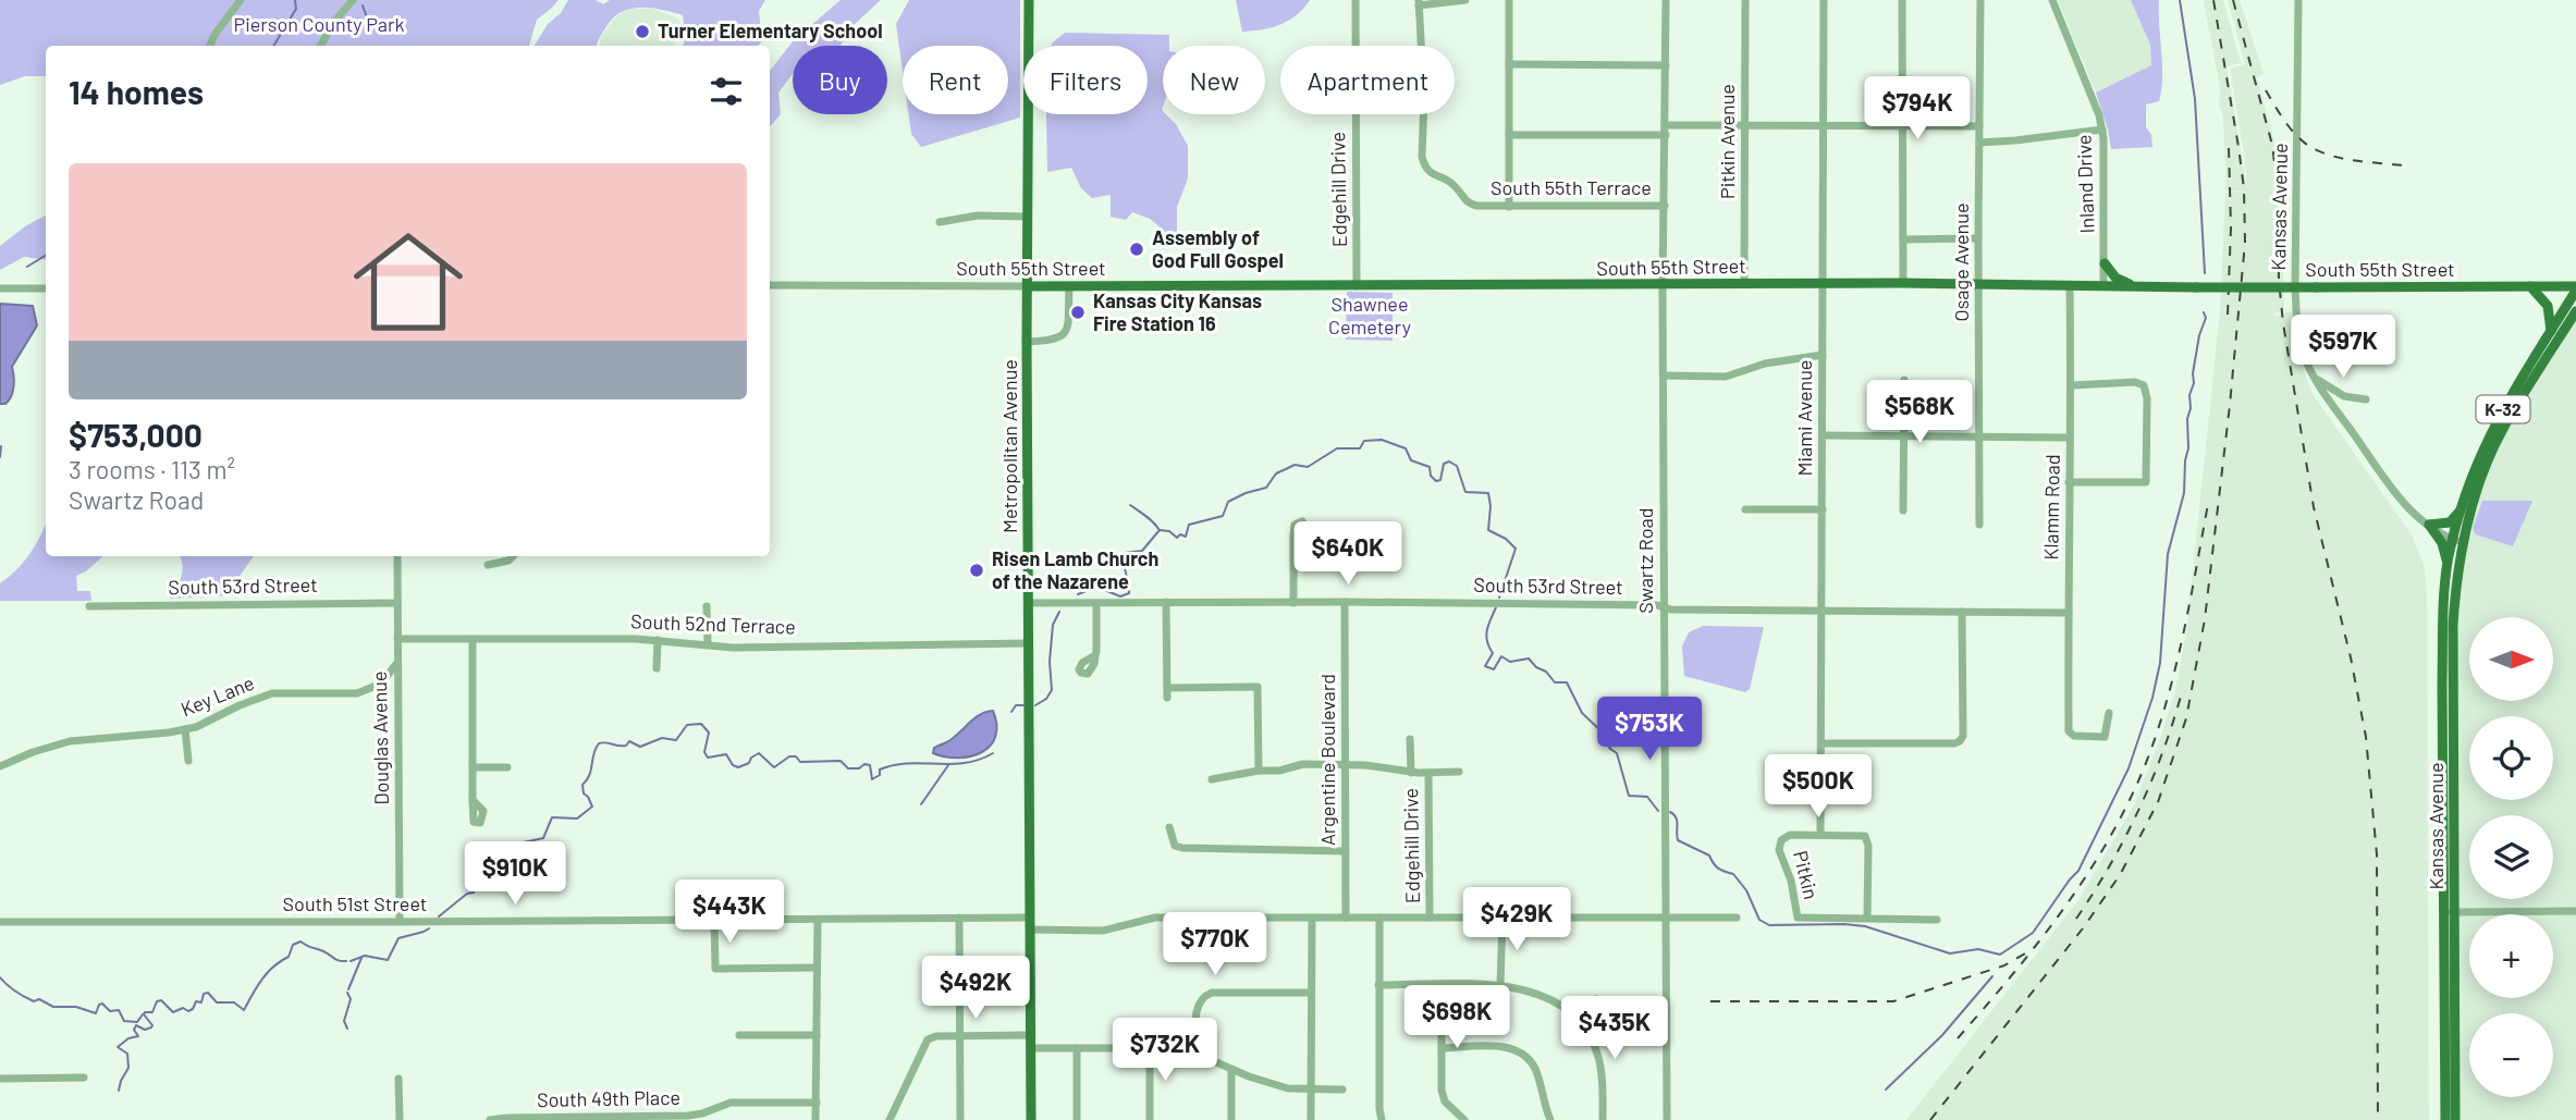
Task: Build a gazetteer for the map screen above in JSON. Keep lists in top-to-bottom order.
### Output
{
  "streets": {
    "main road": [
      "Kansas Avenue",
      "South 55th Street",
      "K-32",
      "Metropolitan Avenue"
    ],
    "street": [
      "Pitkin Avenue",
      "Inland Drive",
      "South 55th Terrace",
      "Edgehill Drive",
      "Osage Avenue",
      "Miami Avenue",
      "Klamm Road",
      "Swartz Road",
      "South 53rd Street",
      "South 52nd Terrace",
      "Key Lane",
      "Douglas Avenue",
      "Argentine Boulevard",
      "Pitkin",
      "South 51st Street",
      "South 49th Place"
    ]
  },
  "crossings": [
    ["Pitkin Avenue", "South 55th Street"],
    ["Inland Drive", "South 55th Street"],
    ["South 55th Terrace", "Swartz Road"],
    ["Edgehill Drive", "South 55th Street"],
    ["Kansas Avenue", "K-32"],
    ["Osage Avenue", "South 55th Street"],
    ["South 55th Street", "K-32"],
    ["South 55th Street", "Miami Avenue"],
    ["South 55th Street", "Metropolitan Avenue"],
    ["South 55th Street", "Klamm Road"],
    ["South 55th Street", "Swartz Road"],
    ["Miami Avenue", "South 53rd Street"],
    ["Miami Avenue", "Pitkin"],
    ["Metropolitan Avenue", "South 53rd Street"],
    ["Metropolitan Avenue", "South 52nd Terrace"],
    ["Metropolitan Avenue", "South 51st Street"],
    ["Klamm Road", "South 53rd Street"],
    ["Swartz Road", "South 53rd Street"],
    ["South 53rd Street", "Douglas Avenue"],
    ["South 53rd Street", "Argentine Boulevard"],
    ["South 52nd Terrace", "Douglas Avenue"],
    ["Key Lane", "Douglas Avenue"],
    ["Douglas Avenue", "South 51st Street"]
  ],
  "parks": ["Pierson County Park", "Shawnee Cemetery"],
  "places": [
    "Turner Elementary School",
    "Assembly of God Full Gospel",
    "Kansas City Kansas Fire Station 16",
    "Risen Lamb Church of the Nazarene"
  ],
  "north": "right",
  "page": {
    "chip": [
      "Buy",
      "Rent",
      "Filters",
      "New",
      "Apartment"
    ],
    "heading": "14 homes",
    "price": [
      "$794K",
      "$597K",
      "$568K",
      "$640K",
      "$753K",
      "$500K",
      "$910K",
      "$443K",
      "$429K",
      "$770K",
      "$492K",
      "$698K",
      "$435K",
      "$732K"
    ],
    "list": [
      {
        "name": "$753,000",
        "note": "3 rooms · 113 m² · Swartz Road"
      }
    ],
    "map_buttons": ["+", "−"]
  }
}
